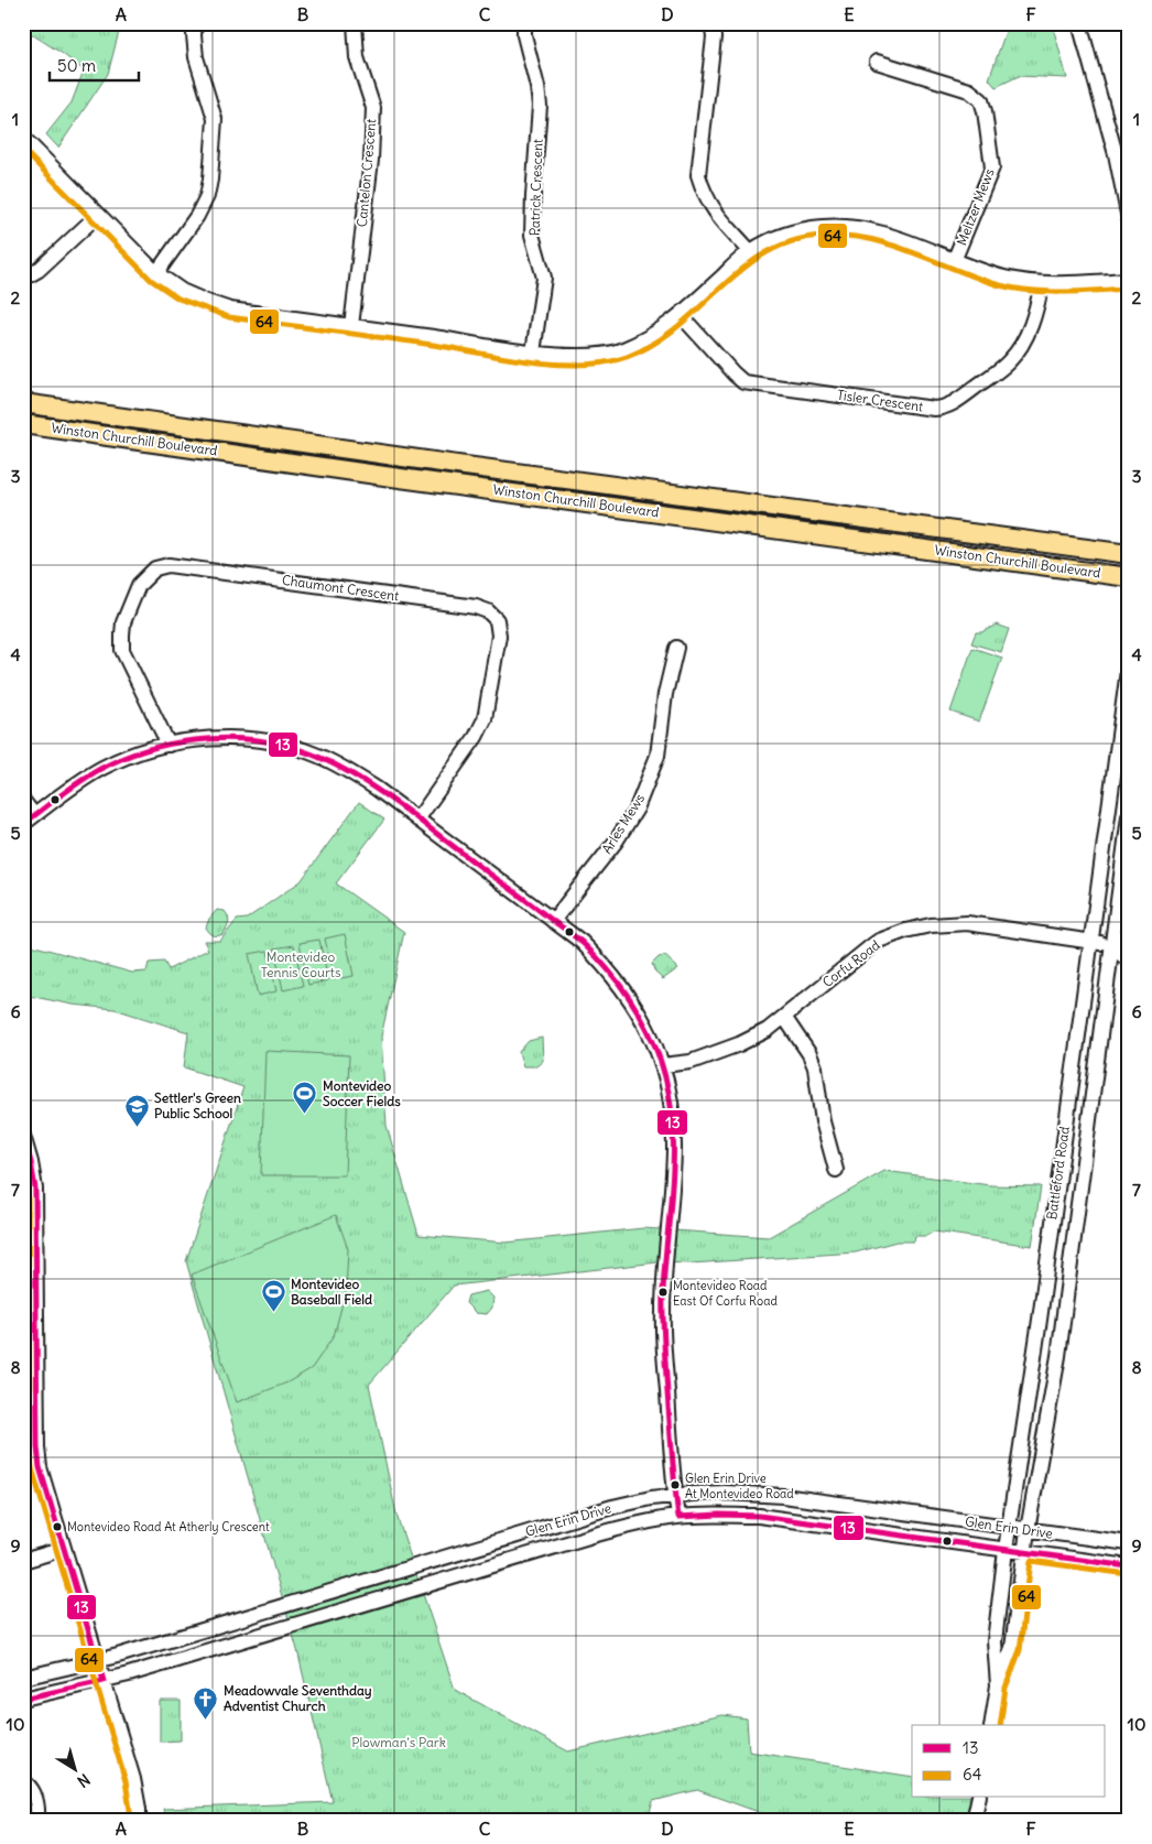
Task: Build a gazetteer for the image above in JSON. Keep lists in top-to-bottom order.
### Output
{
  "streets": {
    "main road": ["Winston Churchill Boulevard"],
    "street": [
      "Cantelon Crescent",
      "Patrick Crescent",
      "Meltzer Mews",
      "Tisler Crescent",
      "Chaumont Crescent",
      "Arles Mews",
      "Corfu Road",
      "Battleford Road",
      "Glen Erin Drive"
    ]
  },
  "crossings": [
    ["Corfu Road", "Battleford Road"],
    ["Battleford Road", "Glen Erin Drive"]
  ],
  "parks": ["Montevideo Tennis Courts", "Plowman's Park"],
  "places": {
    "sports": ["Montevideo Soccer Fields", "Montevideo Baseball Field"],
    "school or university": ["Settler's Green Public School"],
    "other": ["Montevideo Road East Of Corfu Road", "Glen Erin Drive At Montevideo Road", "Montevideo Road At Atherly Crescent"],
    "church": ["Meadowvale Seventhday Adventist Church"]
  },
  "lines": ["transit line 64", "transit line 13"],
  "legend": ["13", "64"],
  "scale_bar": "50 m",
  "north": "bottom right",
  "grid": {
    "columns": [
      "A",
      "B",
      "C",
      "D",
      "E",
      "F"
    ],
    "rows": [
      "1",
      "2",
      "3",
      "4",
      "5",
      "6",
      "7",
      "8",
      "9",
      "10"
    ]
  }
}
